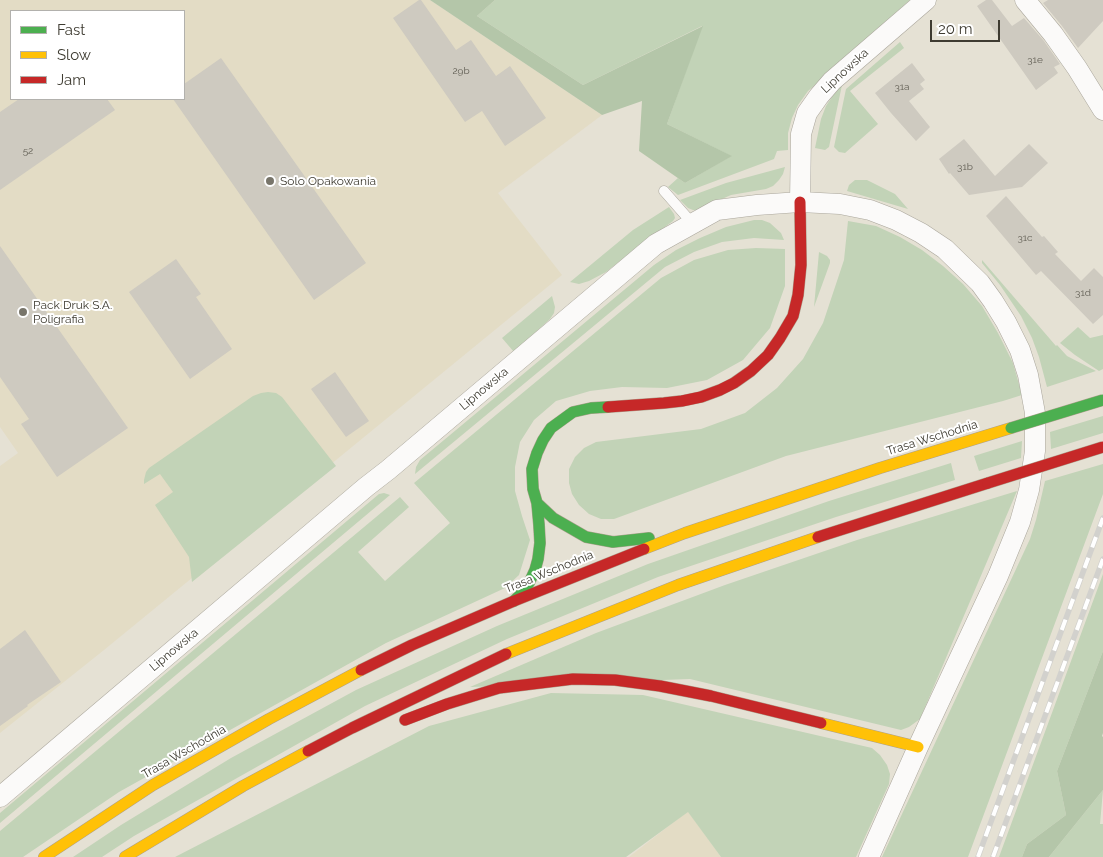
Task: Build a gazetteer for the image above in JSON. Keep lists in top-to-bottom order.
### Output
{
  "streets": {
    "main road": ["Trasa Wschodnia"],
    "street": ["Lipnowska"]
  },
  "places": ["Solo Opakowania", "Pack Druk S.A. Poligrafia"],
  "house_numbers": [
    "31e",
    "29b",
    "31a",
    "52",
    "31b",
    "31c",
    "31d"
  ],
  "legend": ["Fast", "Slow", "Jam"],
  "scale_bar": "20 m"
}
